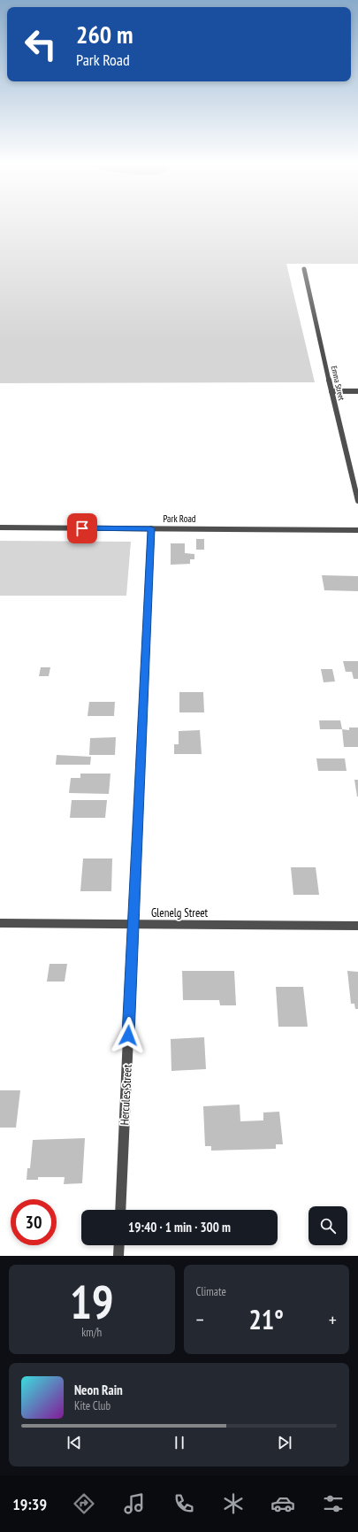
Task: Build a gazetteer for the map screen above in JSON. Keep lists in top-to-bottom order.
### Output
{
  "streets": {
    "street": [
      "Emma Street",
      "Park Road",
      "Glenelg Street",
      "Hercules Street"
    ]
  },
  "crossings": [
    ["Park Road", "Hercules Street"],
    ["Glenelg Street", "Hercules Street"]
  ],
  "page": {
    "turn": ["260 m", "Park Road"],
    "limit": "30",
    "trip": "19:40 · 1 min · 300 m",
    "tile": [
      ["19", "km/h"],
      "Climate"
    ],
    "heat": ["−", "21°", "+"],
    "song": ["Neon Rain", "Kite Club"],
    "tabs": "19:39"
  }
}
